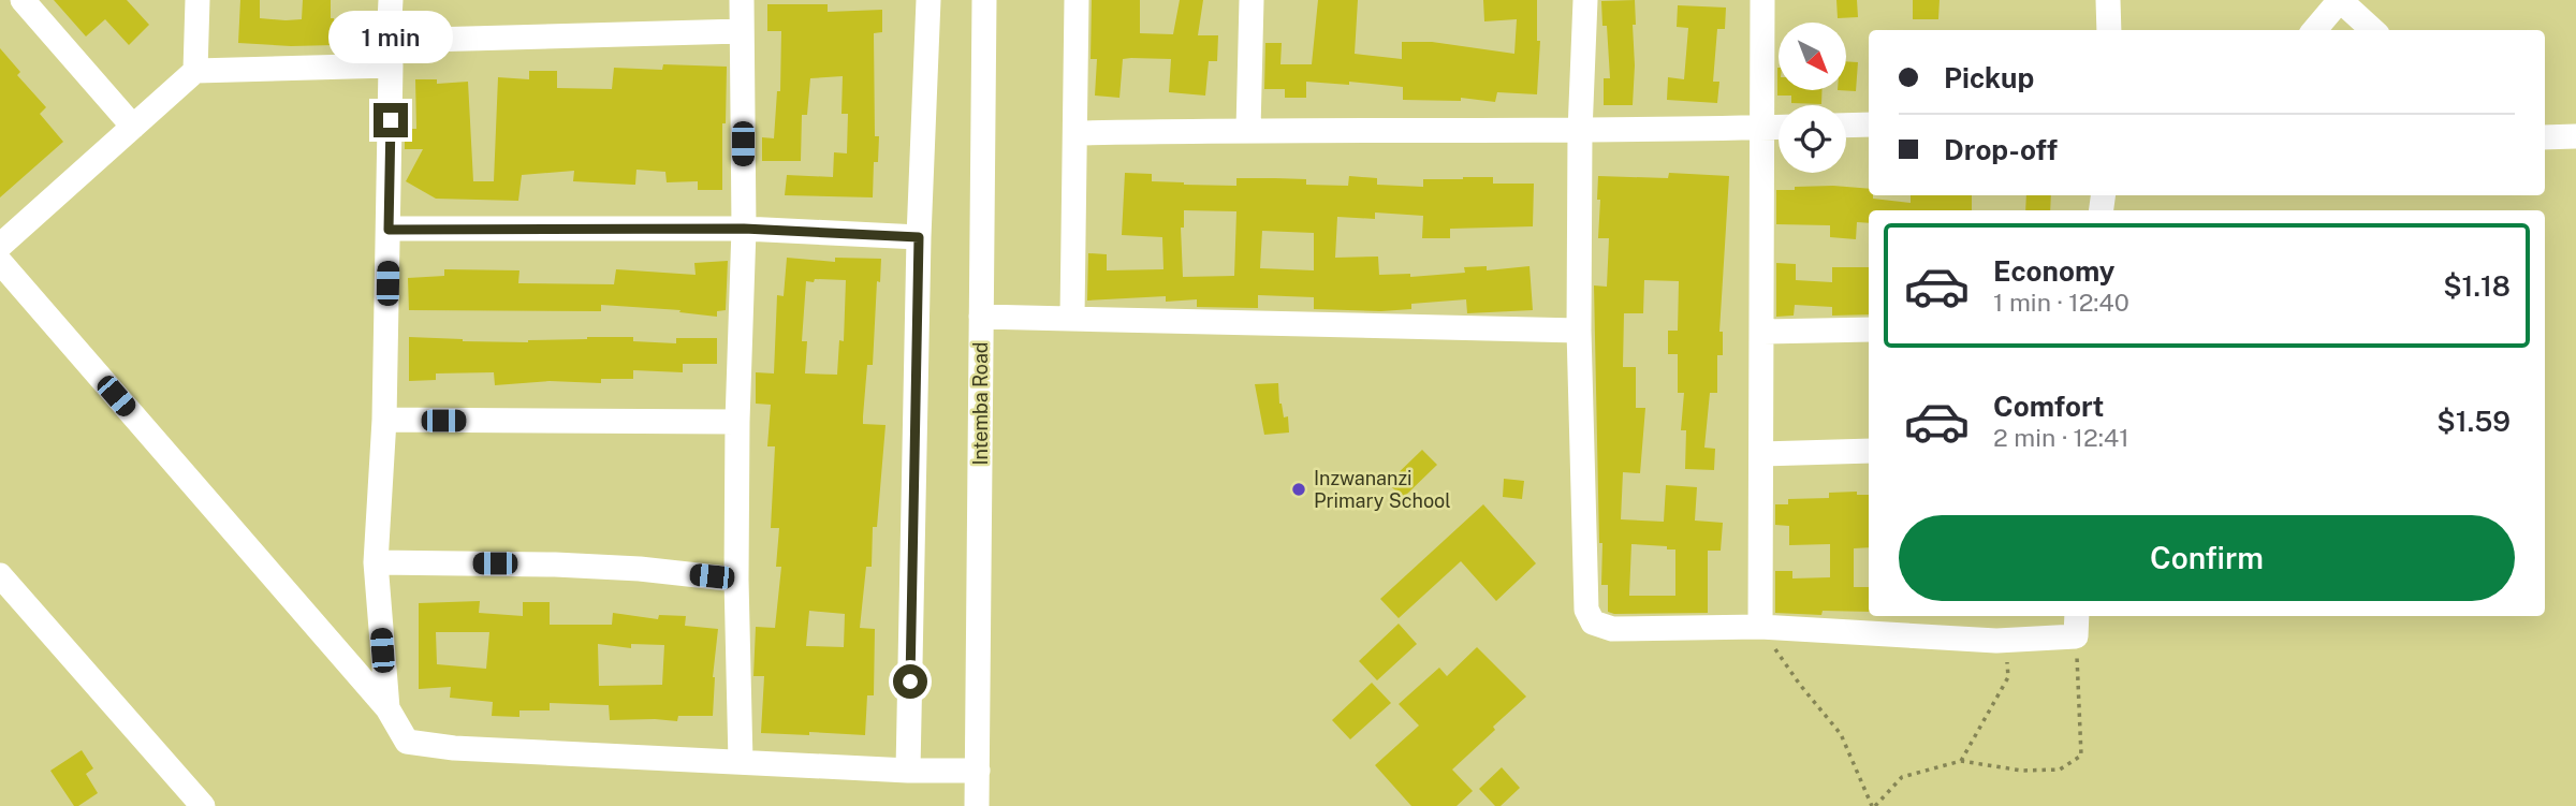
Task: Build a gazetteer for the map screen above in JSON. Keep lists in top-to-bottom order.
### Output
{
  "streets": {
    "street": ["Intemba Road"]
  },
  "places": ["Inzwananzi Primary School"],
  "north": "bottom right",
  "page": {
    "bubble": "1 min",
    "banner": ["Pickup", "Drop-off"],
    "list": [
      {
        "name": "Economy",
        "note": "1 min · 12:40",
        "value": "$1.18"
      },
      {
        "name": "Comfort",
        "note": "2 min · 12:41",
        "value": "$1.59"
      }
    ],
    "buttons": "Confirm"
  }
}
